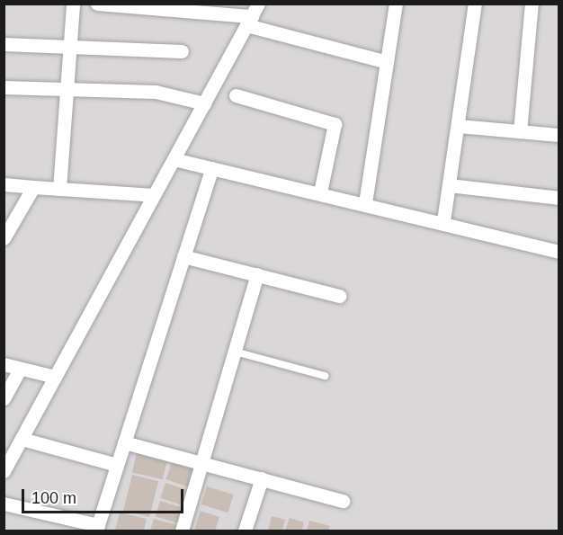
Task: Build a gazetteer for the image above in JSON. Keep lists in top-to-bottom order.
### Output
{
  "scale_bar": "100 m"
}
